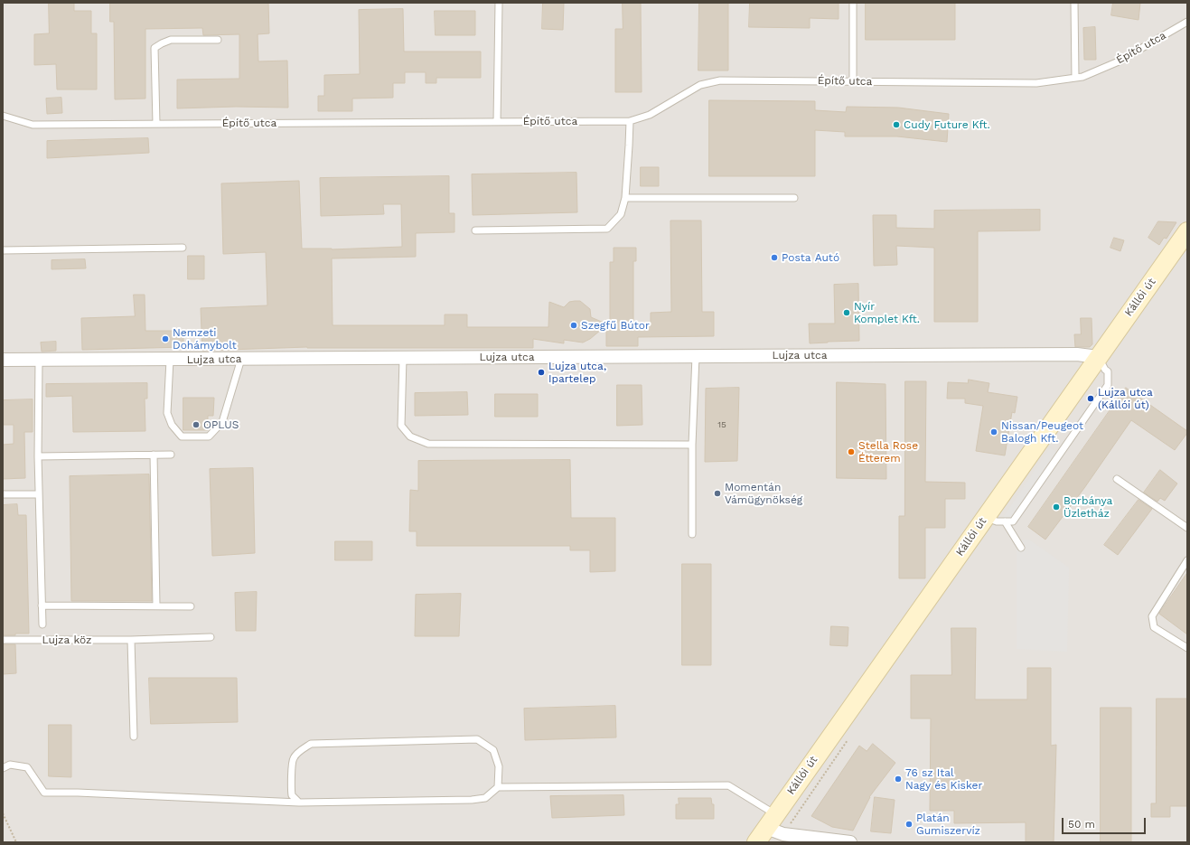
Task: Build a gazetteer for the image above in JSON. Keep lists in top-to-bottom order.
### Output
{
  "streets": {
    "main road": ["Kállói út"],
    "street": ["Lujza utca"],
    "lane": ["Építő utca", "Lujza köz"]
  },
  "crossings": [
    ["Kállói út", "Lujza utca"]
  ],
  "places": [
    "Cudy Future Kft.",
    "Posta Autó",
    "Nyír Komplet Kft.",
    "Szegfű Bútor",
    "Nemzeti Dohámybolt",
    "Lujza utca, Ipartelep",
    "Lujza utca (Kállói út)",
    "OPLUS",
    "Nissan/Peugeot Balogh Kft.",
    "Stella Rose Étterem",
    "Momentán Vámügynökség",
    "Borbánya Üzletház",
    "76 sz Ital Nagy és Kisker",
    "Platán Gumiszervíz"
  ],
  "house_numbers": ["15"],
  "scale_bar": "50 m"
}
